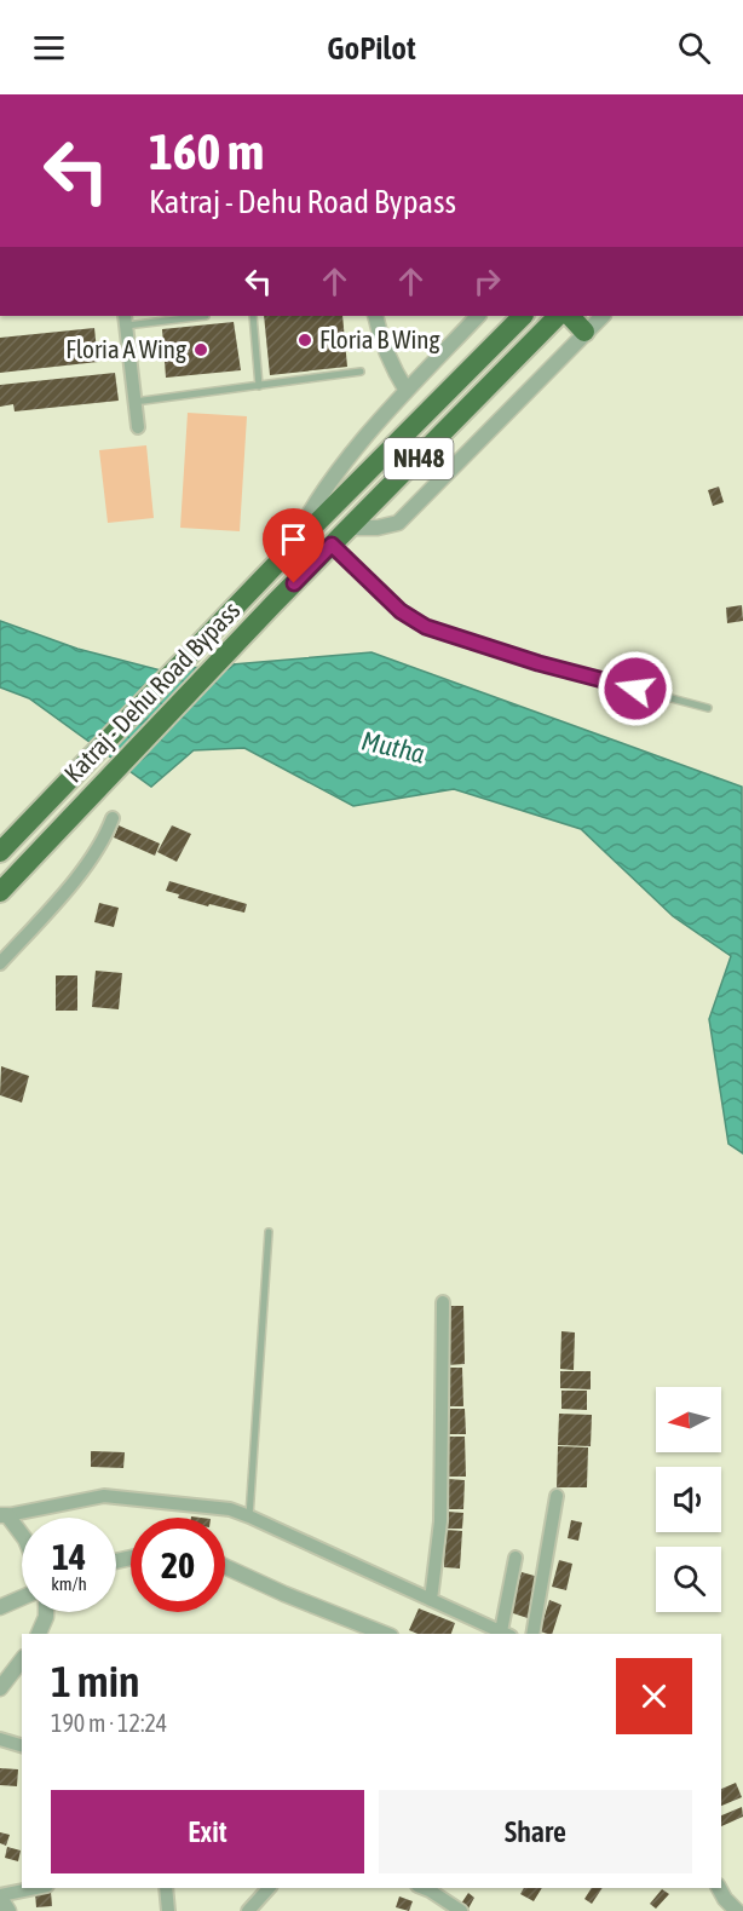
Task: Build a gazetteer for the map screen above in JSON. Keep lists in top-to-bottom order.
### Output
{
  "streets": {
    "highway": ["NH48", "Katraj - Dehu Road Bypass"]
  },
  "water": ["Mutha"],
  "places": ["Floria B Wing", "Floria A Wing"],
  "north": "left",
  "page": {
    "header": "GoPilot",
    "turn": ["160 m", "Katraj - Dehu Road Bypass"],
    "speed": "14 km/h",
    "limit": "20",
    "heading": ["1 min", "190 m · 12:24"],
    "buttons": ["Exit", "Share"]
  }
}
